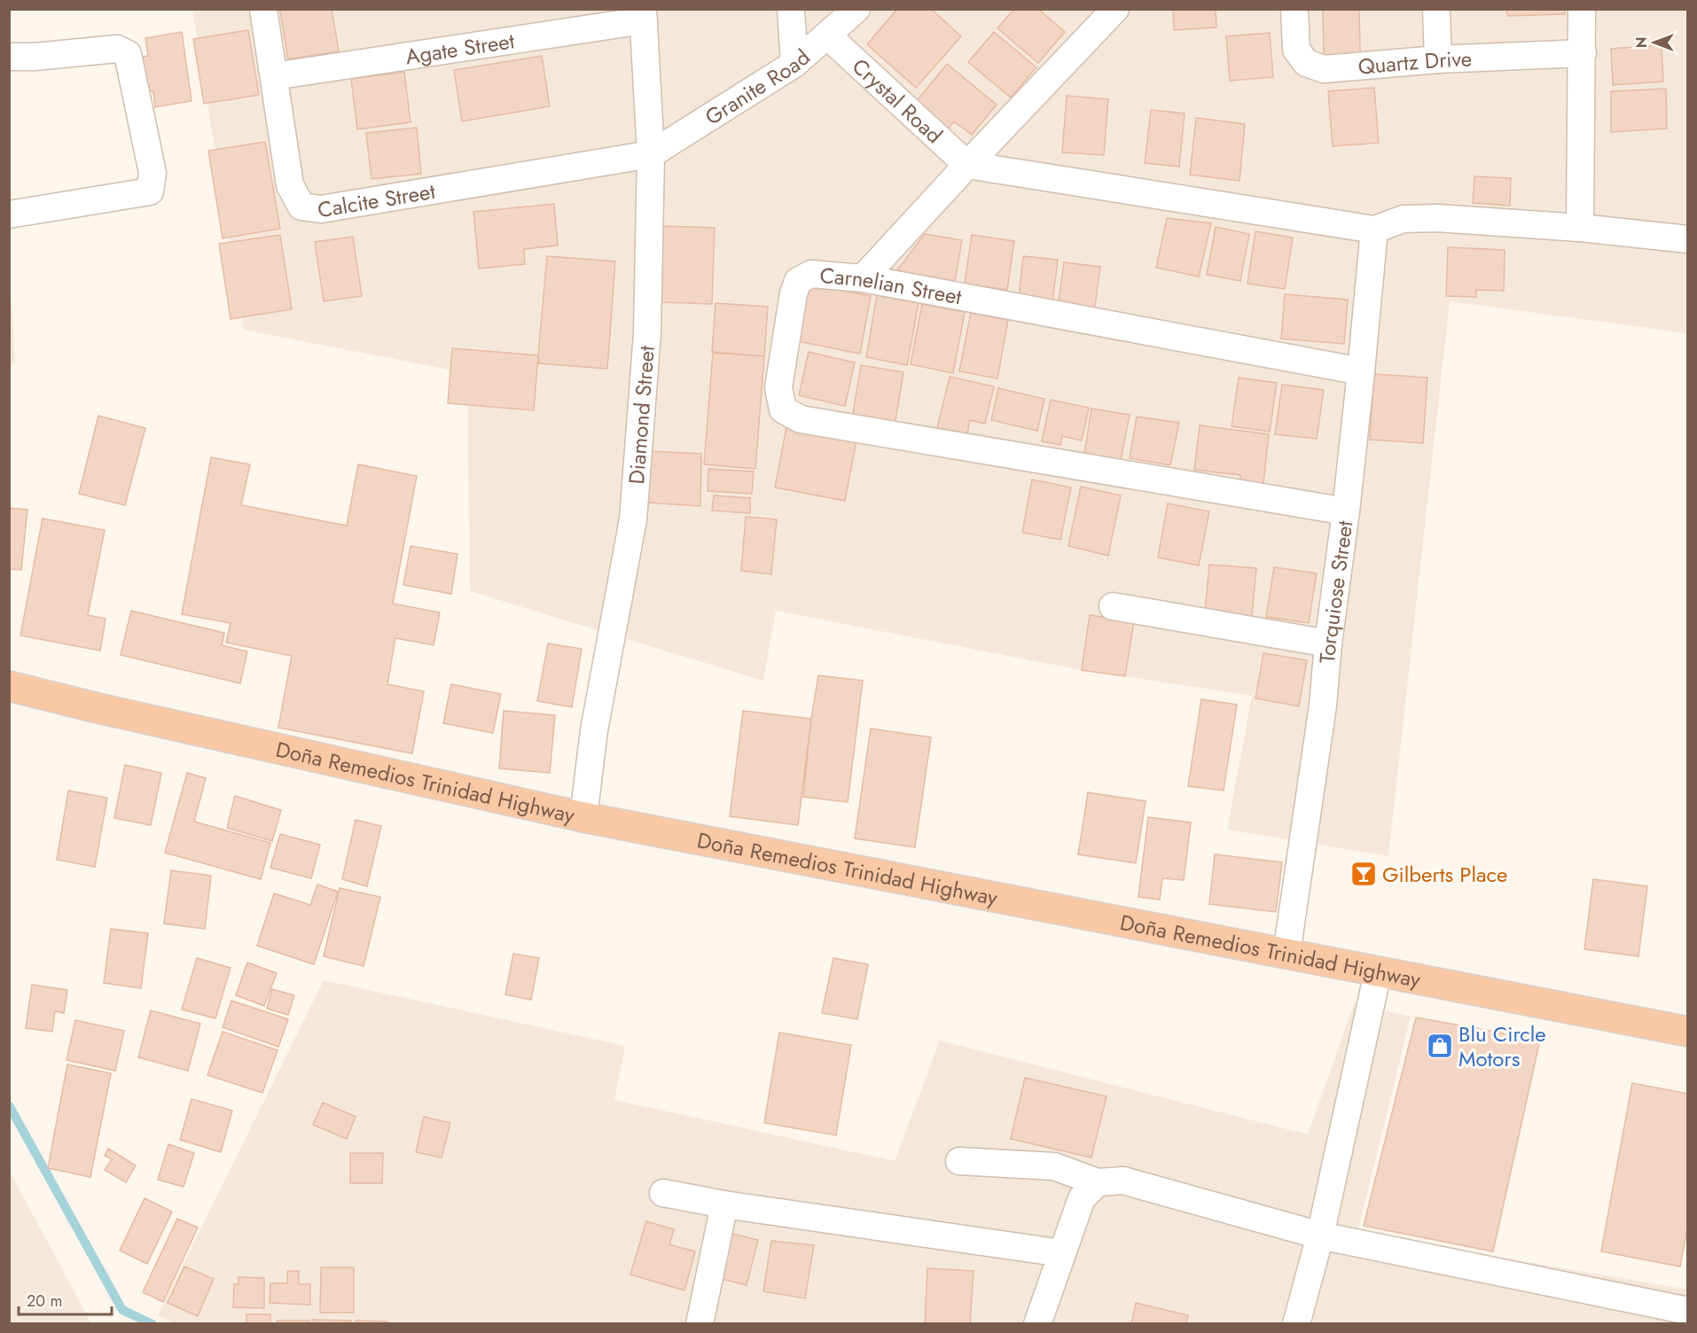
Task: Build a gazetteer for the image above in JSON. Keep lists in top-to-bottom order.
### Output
{
  "streets": {
    "highway": ["Doña Remedios Trinidad Highway"],
    "street": [
      "Agate Street",
      "Quartz Drive",
      "Granite Road",
      "Crystal Road",
      "Calcite Street",
      "Carnelian Street",
      "Diamond Street",
      "Torquiose Street"
    ]
  },
  "crossings": [
    ["Agate Street", "Calcite Street"],
    ["Agate Street", "Diamond Street"],
    ["Granite Road", "Crystal Road"],
    ["Granite Road", "Calcite Street"],
    ["Granite Road", "Diamond Street"],
    ["Calcite Street", "Diamond Street"],
    ["Carnelian Street", "Torquiose Street"],
    ["Diamond Street", "Doña Remedios Trinidad Highway"],
    ["Torquiose Street", "Doña Remedios Trinidad Highway"]
  ],
  "places": {
    "bar": ["Gilberts Place"],
    "shop": ["Blu Circle Motors"]
  },
  "scale_bar": "20 m",
  "north": "left"
}
